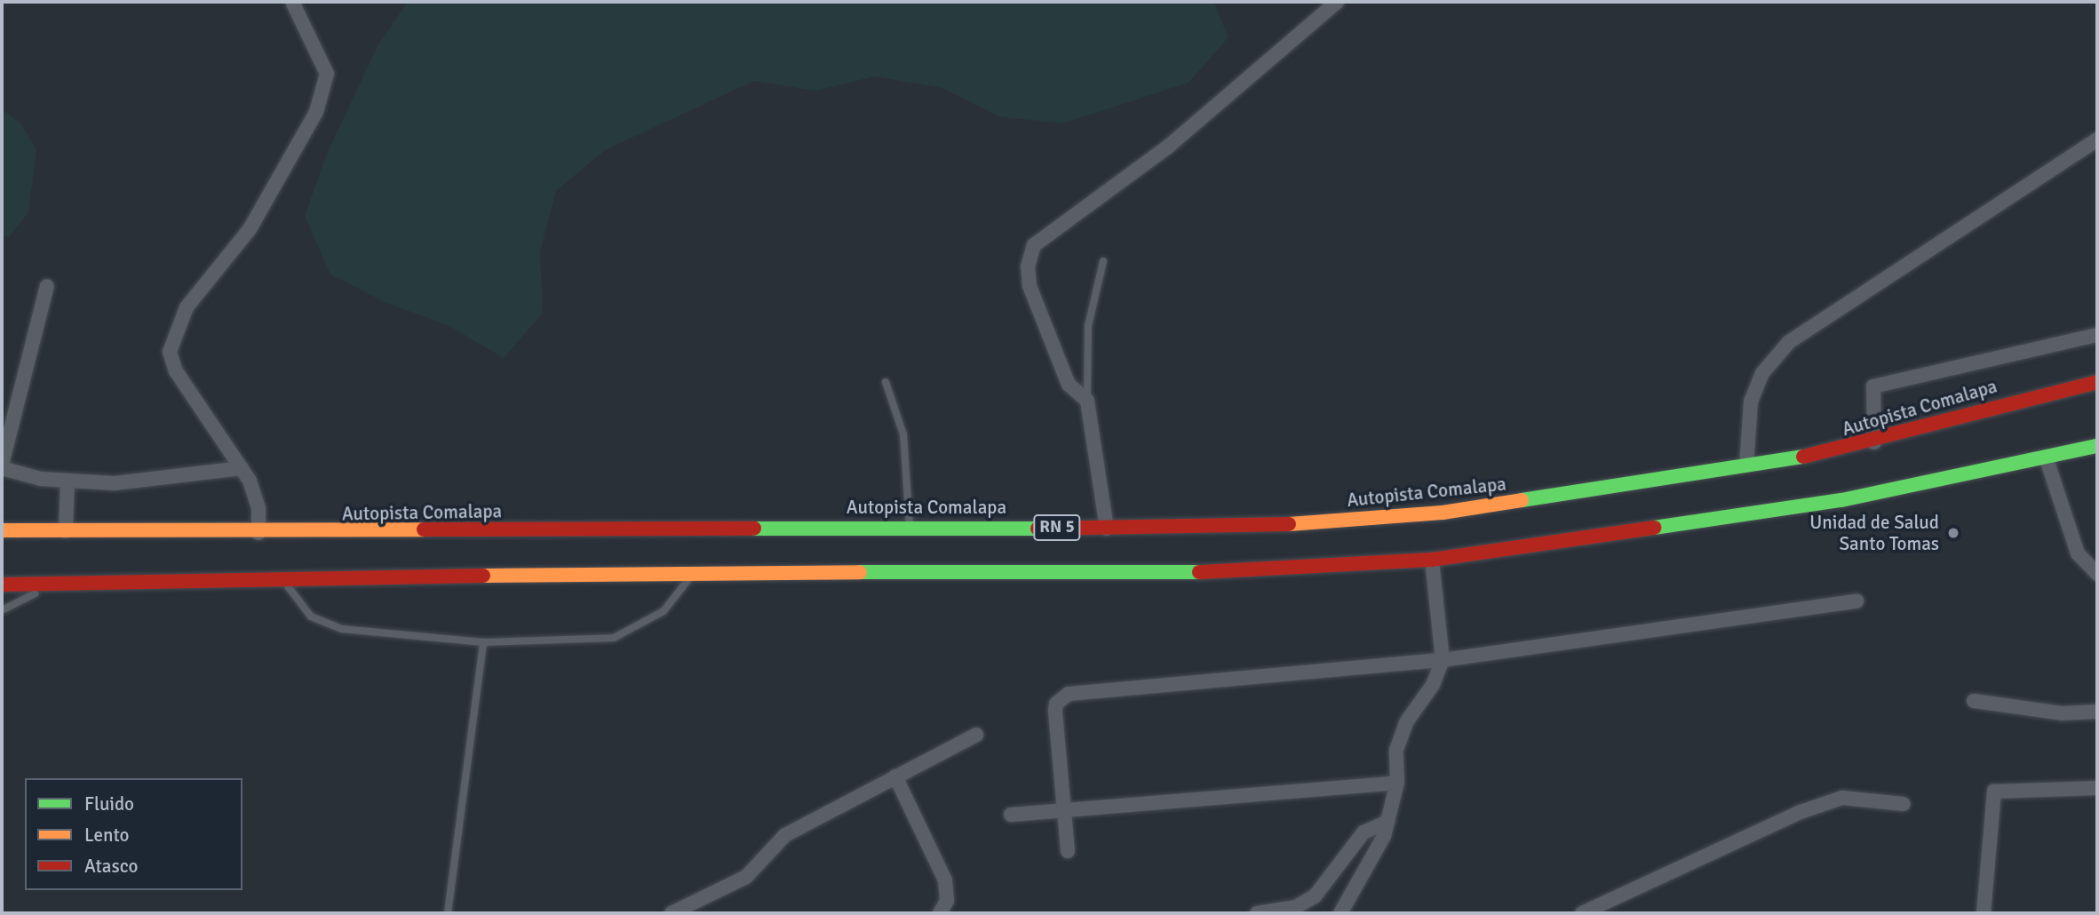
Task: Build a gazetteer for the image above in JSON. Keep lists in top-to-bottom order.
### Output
{
  "streets": {
    "highway": ["Autopista Comalapa", "RN 5"]
  },
  "places": ["Unidad de Salud Santo Tomas"],
  "legend": ["Fluido", "Lento", "Atasco"]
}
